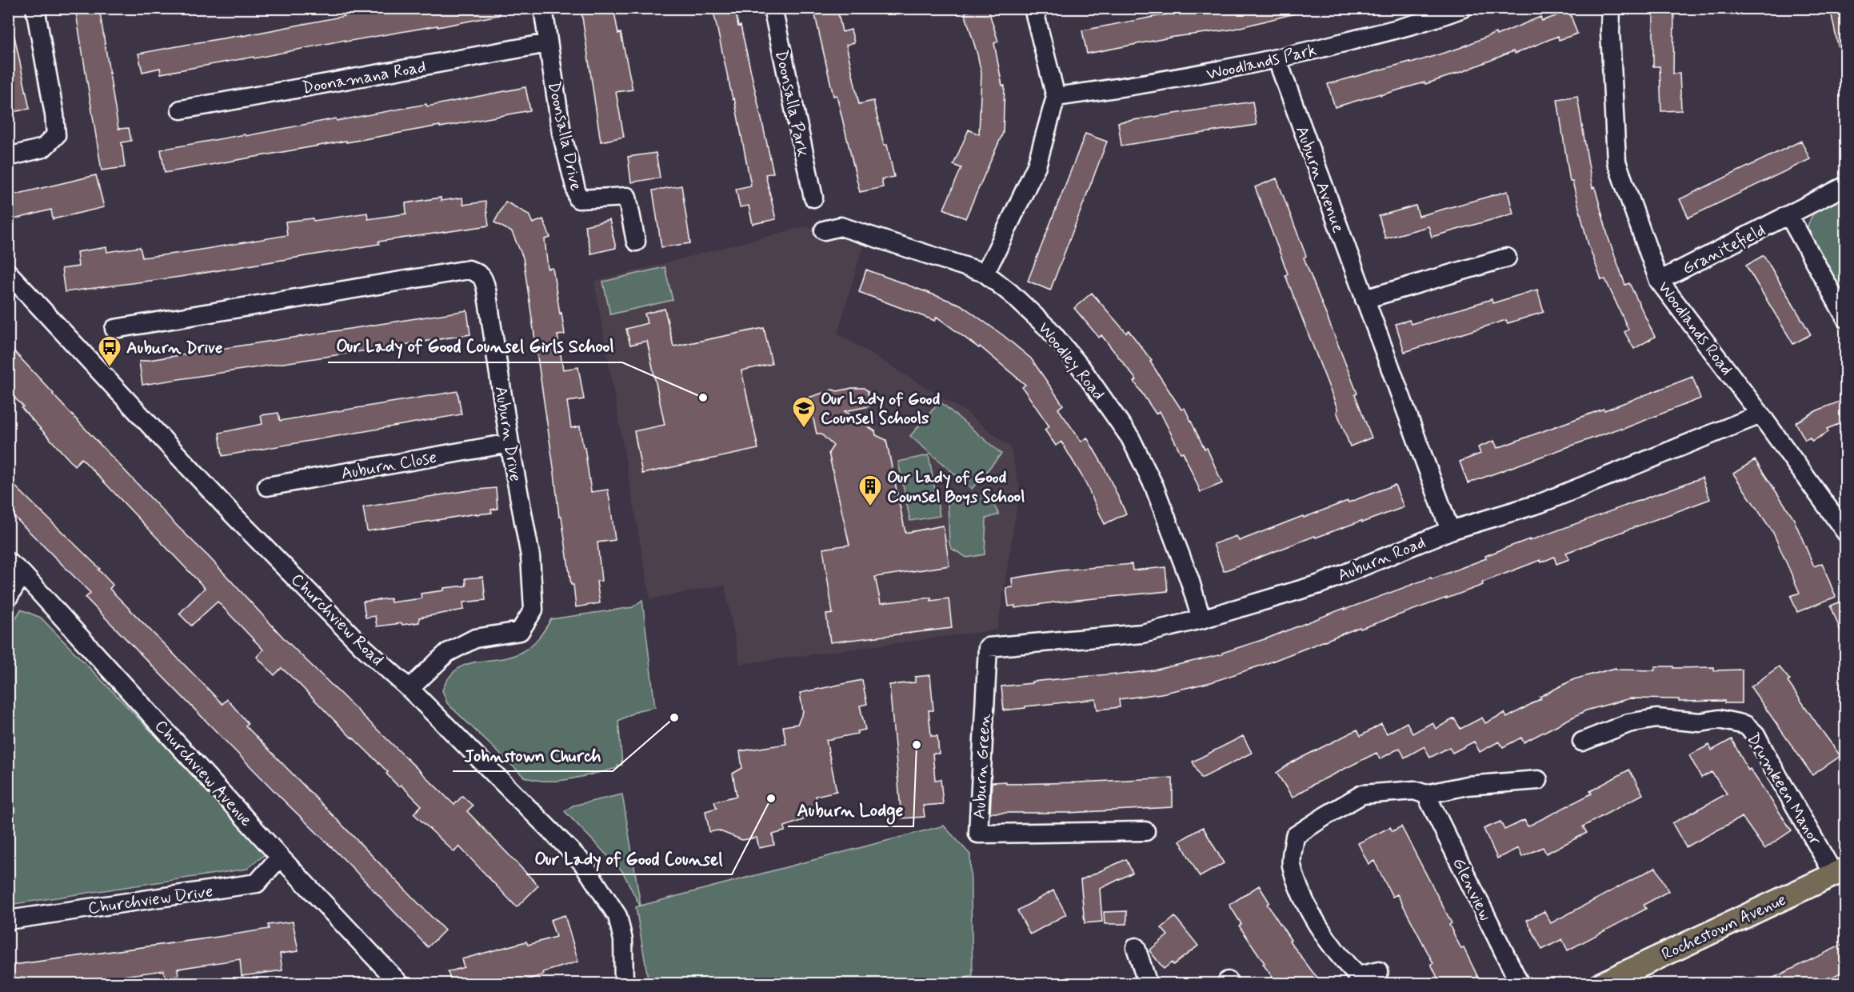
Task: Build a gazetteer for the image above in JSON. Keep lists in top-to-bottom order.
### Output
{
  "streets": {
    "main road": ["Rochestown Avenue"],
    "street": [
      "Woodlands Park",
      "Doonamana Road",
      "Doonsalla Park",
      "Doonsalla Drive",
      "Auburn Avenue",
      "Granitefield",
      "Woodlands Road",
      "Woodley Road",
      "Auburn Drive",
      "Auburn Close",
      "Auburn Road",
      "Churchview Road",
      "Auburn Green",
      "Churchview Avenue",
      "Drumkeen Manor",
      "Glenview",
      "Churchview Drive"
    ]
  },
  "crossings": [
    ["Woodlands Park", "Auburn Avenue"],
    ["Doonamana Road", "Doonsalla Drive"],
    ["Auburn Avenue", "Auburn Road"],
    ["Granitefield", "Woodlands Road"],
    ["Woodlands Road", "Auburn Road"],
    ["Woodley Road", "Auburn Road"],
    ["Auburn Drive", "Auburn Close"],
    ["Auburn Drive", "Churchview Road"],
    ["Auburn Road", "Auburn Green"],
    ["Churchview Avenue", "Churchview Drive"],
    ["Drumkeen Manor", "Rochestown Avenue"]
  ],
  "places": {
    "bus stop": ["Auburn Drive"],
    "other": [
      "Our Lady of Good Counsel Girls School",
      "Johnstown Church",
      "Auburn Lodge",
      "Our Lady of Good Counsel"
    ],
    "school or university": ["Our Lady of Good Counsel Schools"],
    "building": ["Our Lady of Good Counsel Boys School"]
  }
}
